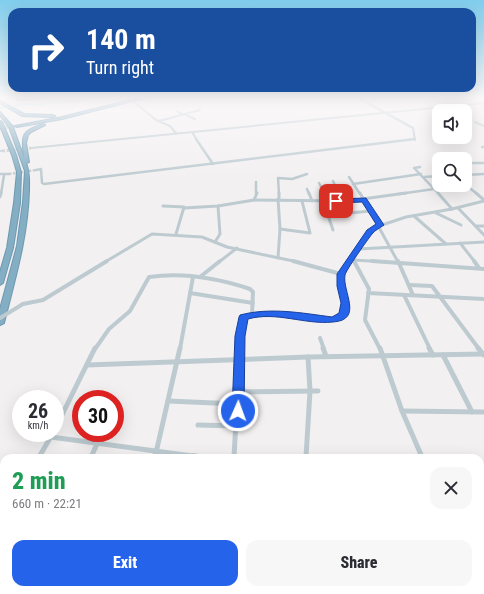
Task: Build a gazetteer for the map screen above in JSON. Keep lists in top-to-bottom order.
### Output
{
  "page": {
    "turn": ["140 m", "Turn right"],
    "speed": "26 km/h",
    "limit": "30",
    "heading": ["2 min", "660 m · 22:21"],
    "buttons": ["Exit", "Share"]
  }
}
